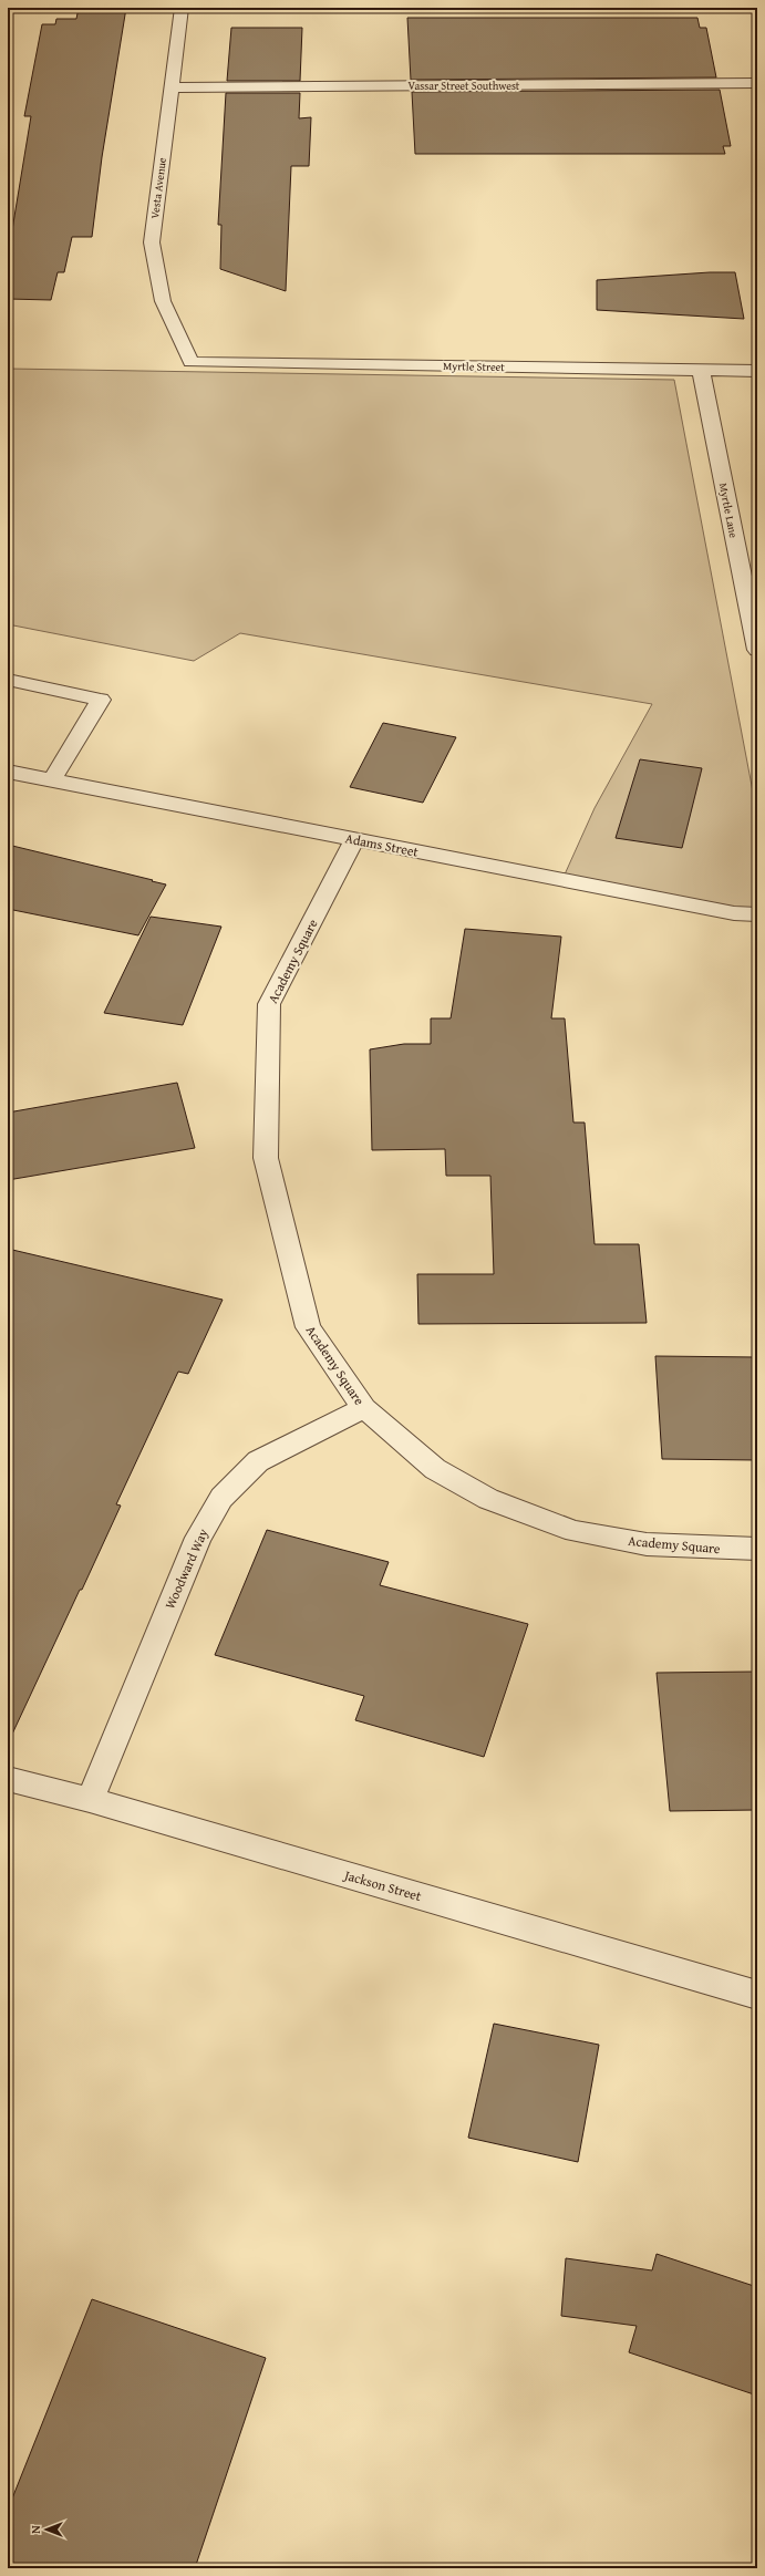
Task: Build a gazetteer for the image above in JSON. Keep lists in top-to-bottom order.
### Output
{
  "streets": {
    "street": [
      "Vassar Street Southwest",
      "Vesta Avenue",
      "Myrtle Street",
      "Myrtle Lane",
      "Adams Street",
      "Academy Square",
      "Woodward Way",
      "Jackson Street"
    ]
  },
  "crossings": [
    ["Vassar Street Southwest", "Vesta Avenue"],
    ["Vesta Avenue", "Myrtle Street"],
    ["Myrtle Street", "Myrtle Lane"],
    ["Adams Street", "Academy Square"],
    ["Academy Square", "Woodward Way"],
    ["Woodward Way", "Jackson Street"]
  ],
  "north": "left"
}
